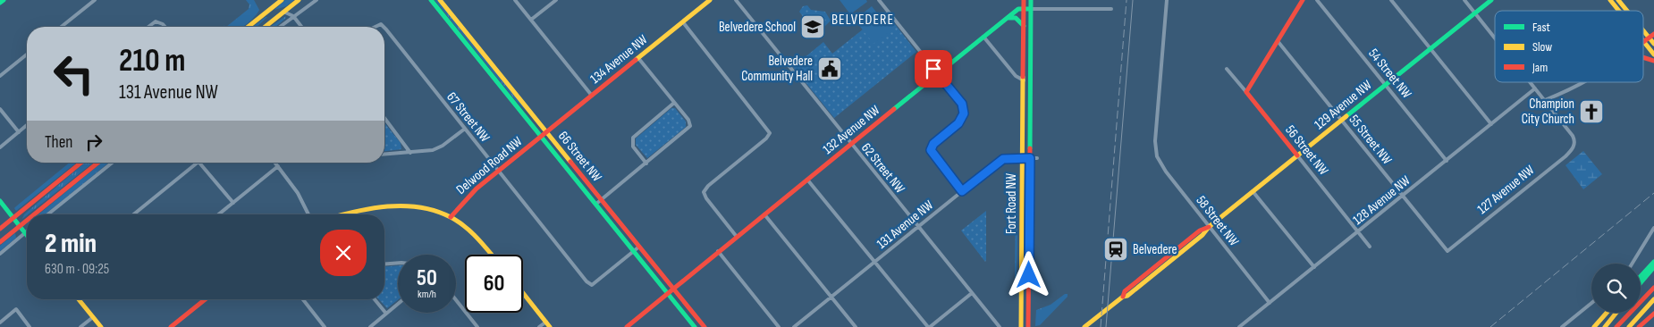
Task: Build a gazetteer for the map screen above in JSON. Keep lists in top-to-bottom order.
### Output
{
  "streets": {
    "main road": [
      "134 Avenue NW",
      "129 Avenue NW",
      "132 Avenue NW",
      "56 Street NW",
      "66 Street NW",
      "Delwood Road NW",
      "Fort Road NW"
    ],
    "street": [
      "54 Street NW",
      "67 Street NW",
      "55 Street NW",
      "62 Street NW",
      "127 Avenue NW",
      "128 Avenue NW",
      "58 Street NW",
      "131 Avenue NW"
    ]
  },
  "crossings": [
    ["134 Avenue NW", "66 Street NW"],
    ["134 Avenue NW", "Delwood Road NW"],
    ["54 Street NW", "129 Avenue NW"],
    ["54 Street NW", "128 Avenue NW"],
    ["129 Avenue NW", "55 Street NW"],
    ["129 Avenue NW", "56 Street NW"],
    ["129 Avenue NW", "58 Street NW"],
    ["67 Street NW", "66 Street NW"],
    ["67 Street NW", "Delwood Road NW"],
    ["132 Avenue NW", "66 Street NW"],
    ["132 Avenue NW", "62 Street NW"],
    ["132 Avenue NW", "Fort Road NW"],
    ["55 Street NW", "127 Avenue NW"],
    ["55 Street NW", "128 Avenue NW"],
    ["56 Street NW", "128 Avenue NW"],
    ["66 Street NW", "Delwood Road NW"],
    ["62 Street NW", "131 Avenue NW"],
    ["128 Avenue NW", "58 Street NW"],
    ["Fort Road NW", "131 Avenue NW"]
  ],
  "districts": ["BELVEDERE"],
  "places": {
    "school or university": ["Belvedere School"],
    "public building": ["Belvedere Community Hall"],
    "church": ["Champion City Church"],
    "station": ["Belvedere"]
  },
  "legend": ["Fast", "Slow", "Jam"],
  "page": {
    "turn": ["210 m", "131 Avenue NW"],
    "then": "Then",
    "heading": ["2 min", "630 m · 09:25"],
    "speed": "50 km/h",
    "limit": "60"
  }
}
